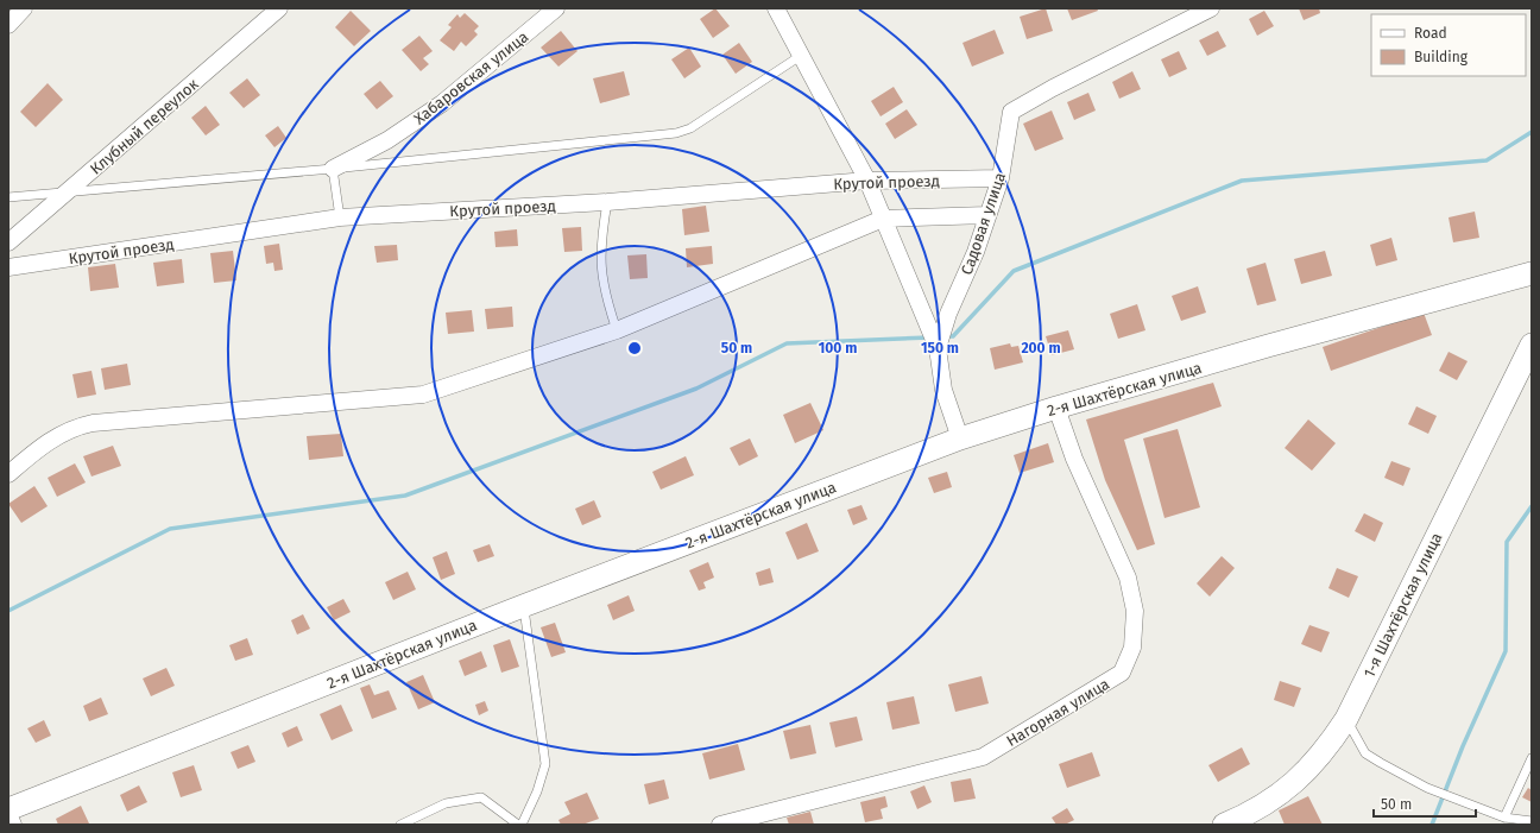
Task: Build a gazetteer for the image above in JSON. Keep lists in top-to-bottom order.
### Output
{
  "streets": {
    "main road": ["2-я Шахтёрская улица", "1-я Шахтёрская улица"],
    "street": [
      "Хабаровская улица",
      "Клубный переулок",
      "Крутой проезд",
      "Садовая улица",
      "Нагорная улица"
    ]
  },
  "crossings": [
    ["Крутой проезд", "Садовая улица"],
    ["Садовая улица", "2-я Шахтёрская улица"],
    ["2-я Шахтёрская улица", "Нагорная улица"]
  ],
  "legend": ["Road", "Building"],
  "scale_bar": "50 m",
  "rings": [
    "50 m",
    "100 m",
    "150 m",
    "200 m"
  ]
}
